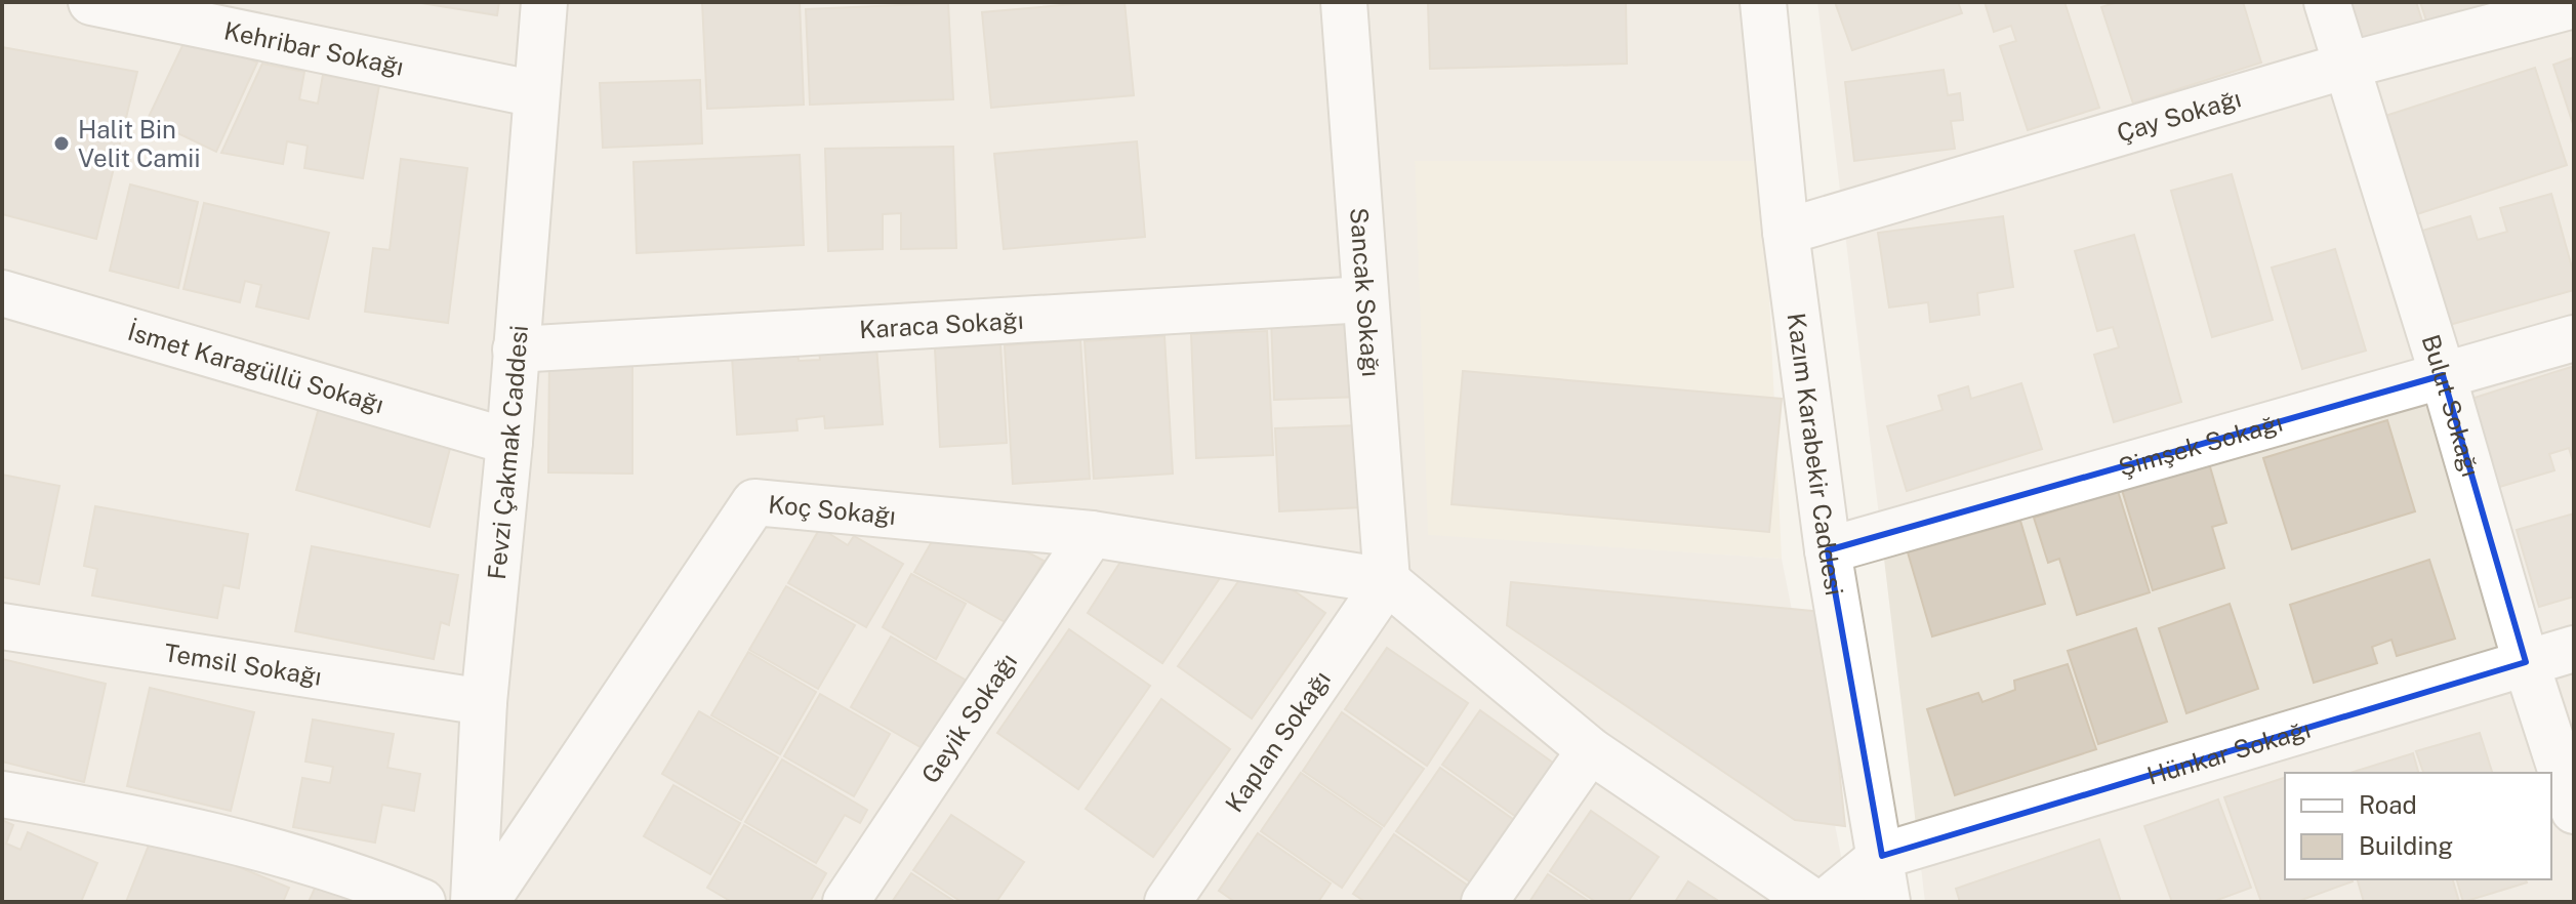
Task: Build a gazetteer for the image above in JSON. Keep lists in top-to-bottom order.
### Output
{
  "streets": {
    "street": [
      "Kehribar Sokağı",
      "Çay Sokağı",
      "Sancak Sokağı",
      "Karaca Sokağı",
      "İsmet Karagüllü Sokağı",
      "Bulut Sokağı",
      "Şimşek Sokağı",
      "Fevzi Çakmak Caddesi",
      "Kazım Karabekir Caddesi",
      "Koç Sokağı",
      "Temsil Sokağı",
      "Geyik Sokağı",
      "Kaplan Sokağı",
      "Hünkar Sokağı"
    ]
  },
  "crossings": [
    ["Kehribar Sokağı", "Fevzi Çakmak Caddesi"],
    ["Çay Sokağı", "Bulut Sokağı"],
    ["Çay Sokağı", "Kazım Karabekir Caddesi"],
    ["Sancak Sokağı", "Karaca Sokağı"],
    ["Sancak Sokağı", "Koç Sokağı"],
    ["Sancak Sokağı", "Kaplan Sokağı"],
    ["Karaca Sokağı", "Fevzi Çakmak Caddesi"],
    ["İsmet Karagüllü Sokağı", "Fevzi Çakmak Caddesi"],
    ["Bulut Sokağı", "Şimşek Sokağı"],
    ["Bulut Sokağı", "Hünkar Sokağı"],
    ["Şimşek Sokağı", "Kazım Karabekir Caddesi"],
    ["Fevzi Çakmak Caddesi", "Temsil Sokağı"],
    ["Kazım Karabekir Caddesi", "Hünkar Sokağı"],
    ["Koç Sokağı", "Geyik Sokağı"],
    ["Koç Sokağı", "Kaplan Sokağı"]
  ],
  "places": ["Halit Bin Velit Camii"],
  "legend": ["Road", "Building"]
}
